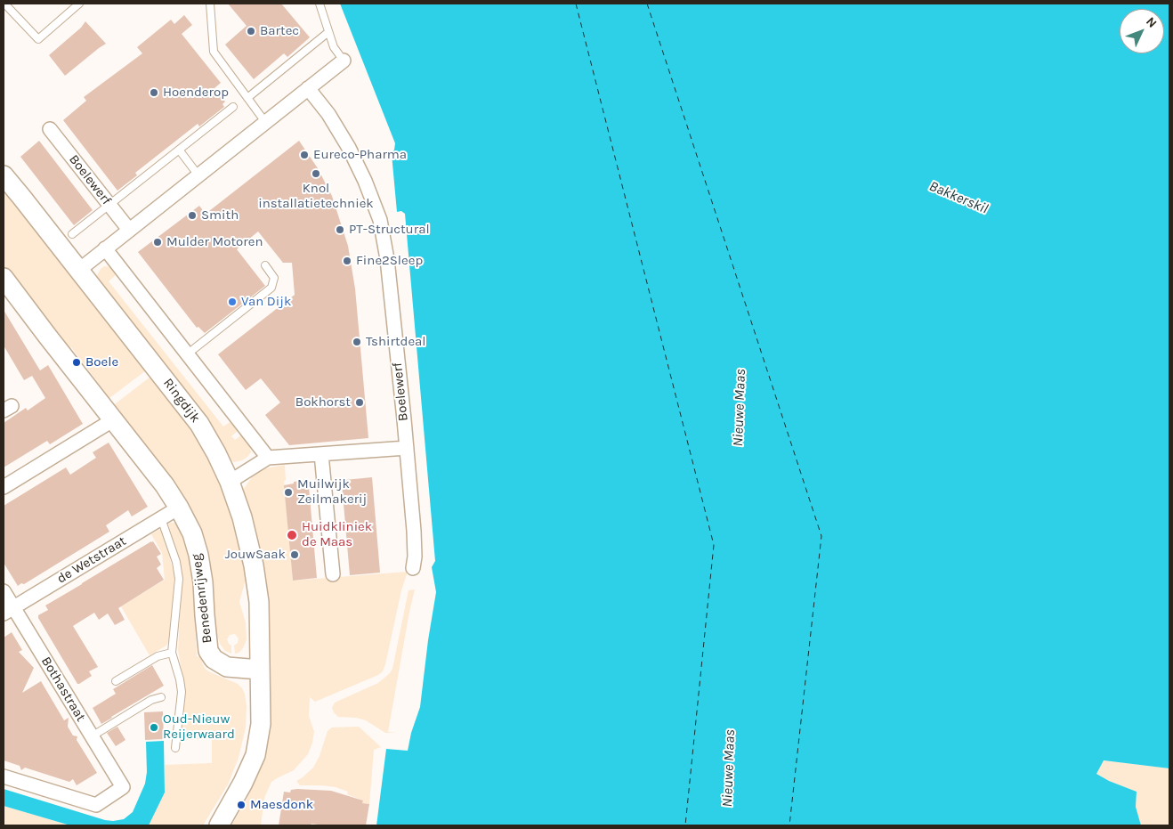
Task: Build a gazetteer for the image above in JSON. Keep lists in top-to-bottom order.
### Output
{
  "streets": {
    "street": [
      "Boelewerf",
      "Ringdijk",
      "de Wetstraat",
      "Benedenrijweg",
      "Bothastraat"
    ]
  },
  "crossings": [
    ["Ringdijk", "Benedenrijweg"],
    ["de Wetstraat", "Benedenrijweg"],
    ["de Wetstraat", "Bothastraat"]
  ],
  "water": ["Bakkerskil", "Nieuwe Maas"],
  "places": [
    "Bartec",
    "Hoenderop",
    "Eureco-Pharma",
    "Knol installatietechniek",
    "Smith",
    "PT-Structural",
    "Mulder Motoren",
    "Fine2Sleep",
    "Van Dijk",
    "Tshirtdeal",
    "Boele",
    "Bokhorst",
    "Muilwijk Zeilmakerij",
    "Huidkliniek de Maas",
    "JouwSaak",
    "Oud-Nieuw Reijerwaard",
    "Maesdonk"
  ],
  "north": "top right"
}
